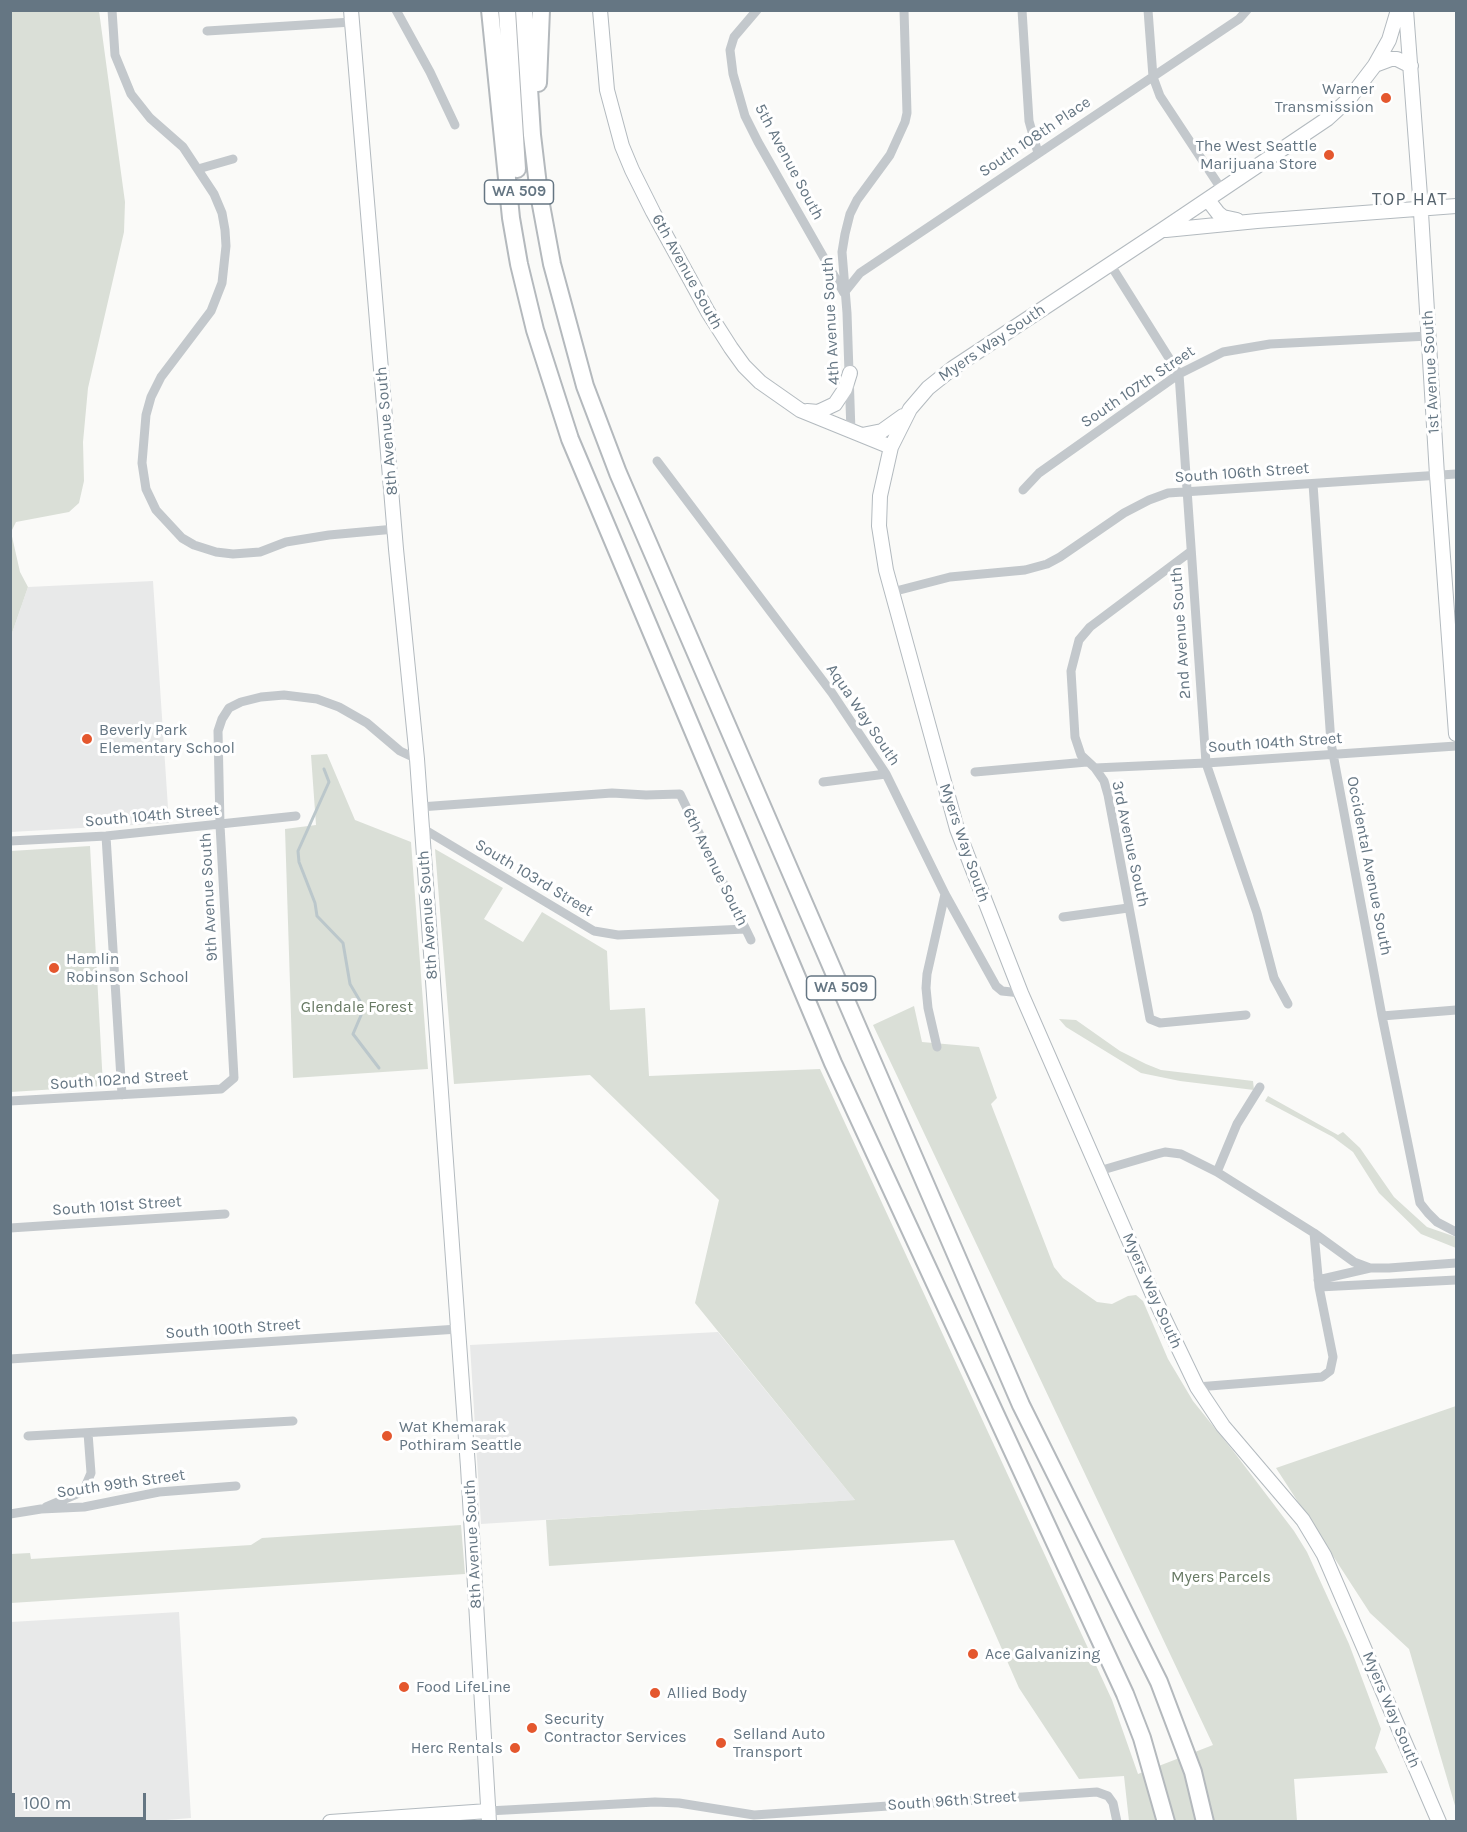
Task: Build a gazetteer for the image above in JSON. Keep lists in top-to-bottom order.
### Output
{
  "streets": {
    "highway": ["WA 509"],
    "street": [
      "South 108th Place",
      "5th Avenue South",
      "6th Avenue South",
      "4th Avenue South",
      "Myers Way South",
      "1st Avenue South",
      "South 107th Street",
      "8th Avenue South",
      "South 106th Street",
      "2nd Avenue South",
      "Aqua Way South",
      "South 104th Street",
      "3rd Avenue South",
      "Occidental Avenue South",
      "South 103rd Street",
      "9th Avenue South",
      "South 102nd Street",
      "South 101st Street",
      "South 100th Street",
      "South 99th Street",
      "South 96th Street"
    ]
  },
  "crossings": [
    ["South 108th Place", "5th Avenue South"],
    ["South 108th Place", "4th Avenue South"],
    ["5th Avenue South", "4th Avenue South"],
    ["6th Avenue South", "4th Avenue South"],
    ["6th Avenue South", "Myers Way South"],
    ["6th Avenue South", "8th Avenue South"],
    ["6th Avenue South", "South 103rd Street"],
    ["Myers Way South", "South 106th Street"],
    ["Myers Way South", "2nd Avenue South"],
    ["Myers Way South", "Aqua Way South"],
    ["1st Avenue South", "South 107th Street"],
    ["1st Avenue South", "South 106th Street"],
    ["South 107th Street", "2nd Avenue South"],
    ["8th Avenue South", "South 103rd Street"],
    ["8th Avenue South", "9th Avenue South"],
    ["8th Avenue South", "South 100th Street"],
    ["8th Avenue South", "South 96th Street"],
    ["South 106th Street", "2nd Avenue South"],
    ["South 106th Street", "Occidental Avenue South"],
    ["2nd Avenue South", "South 104th Street"],
    ["2nd Avenue South", "3rd Avenue South"],
    ["South 104th Street", "3rd Avenue South"],
    ["South 104th Street", "Occidental Avenue South"],
    ["South 104th Street", "9th Avenue South"],
    ["9th Avenue South", "South 102nd Street"]
  ],
  "districts": ["TOP HAT"],
  "parks": ["Glendale Forest", "Myers Parcels"],
  "places": [
    "Warner Transmission",
    "The West Seattle Marijuana Store",
    "Beverly Park Elementary School",
    "Hamlin Robinson School",
    "Wat Khemarak Pothiram Seattle",
    "Ace Galvanizing",
    "Food LifeLine",
    "Allied Body",
    "Security Contractor Services",
    "Selland Auto Transport",
    "Herc Rentals"
  ],
  "scale_bar": "100 m"
}
